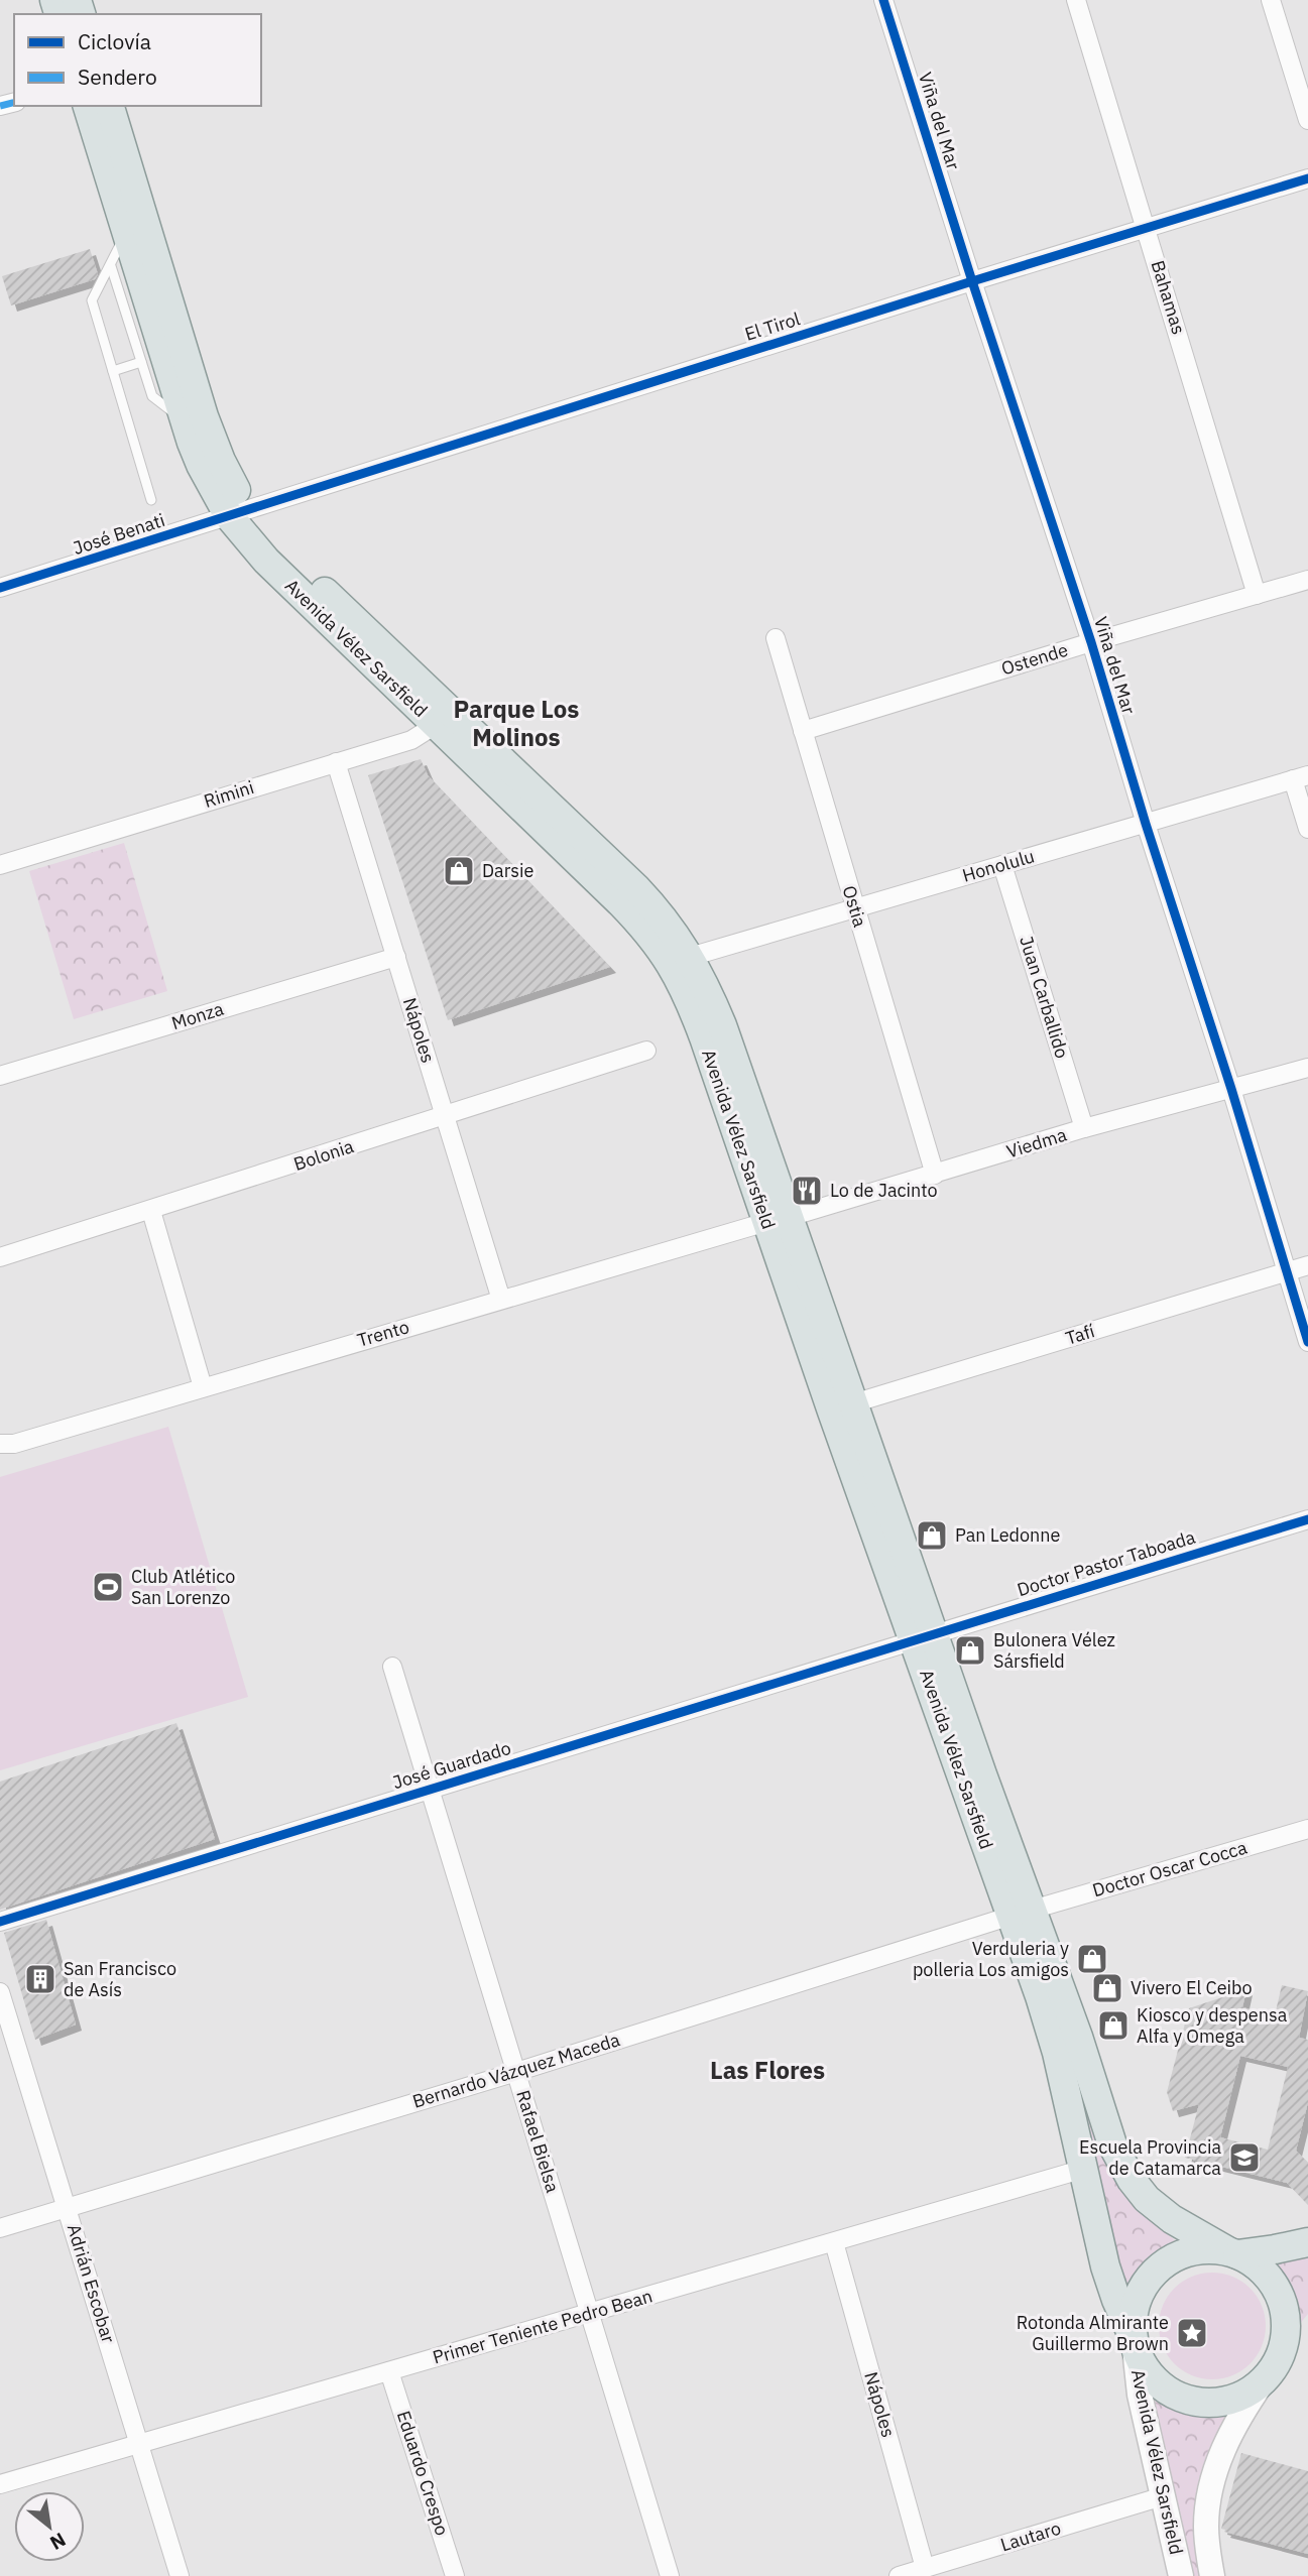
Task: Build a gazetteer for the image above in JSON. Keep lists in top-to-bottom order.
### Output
{
  "streets": {
    "main road": ["Avenida Vélez Sarsfield"],
    "street": [
      "Viña del Mar",
      "Bahamas",
      "El Tirol",
      "José Benati",
      "Ostende",
      "Rimini",
      "Honolulu",
      "Ostia",
      "Juan Carballido",
      "Monza",
      "Nápoles",
      "Viedma",
      "Bolonia",
      "Trento",
      "Tafí",
      "Doctor Pastor Taboada",
      "José Guardado",
      "Doctor Oscar Cocca",
      "Bernardo Vázquez Maceda",
      "Rafael Bielsa",
      "Adrián Escobar",
      "Primer Teniente Pedro Bean",
      "Eduardo Crespo",
      "Lautaro"
    ]
  },
  "crossings": [
    ["Viña del Mar", "El Tirol"],
    ["Viña del Mar", "Ostende"],
    ["Viña del Mar", "Honolulu"],
    ["Viña del Mar", "Viedma"],
    ["Viña del Mar", "Tafí"],
    ["Bahamas", "El Tirol"],
    ["Bahamas", "Ostende"],
    ["El Tirol", "José Benati"],
    ["El Tirol", "Avenida Vélez Sarsfield"],
    ["José Benati", "Avenida Vélez Sarsfield"],
    ["Avenida Vélez Sarsfield", "Rimini"],
    ["Avenida Vélez Sarsfield", "Honolulu"],
    ["Avenida Vélez Sarsfield", "Viedma"],
    ["Avenida Vélez Sarsfield", "Trento"],
    ["Avenida Vélez Sarsfield", "Tafí"],
    ["Avenida Vélez Sarsfield", "Doctor Pastor Taboada"],
    ["Avenida Vélez Sarsfield", "José Guardado"],
    ["Avenida Vélez Sarsfield", "Doctor Oscar Cocca"],
    ["Avenida Vélez Sarsfield", "Bernardo Vázquez Maceda"],
    ["Avenida Vélez Sarsfield", "Primer Teniente Pedro Bean"],
    ["Avenida Vélez Sarsfield", "Lautaro"],
    ["Ostende", "Ostia"],
    ["Rimini", "Nápoles"],
    ["Honolulu", "Ostia"],
    ["Honolulu", "Juan Carballido"],
    ["Ostia", "Viedma"],
    ["Juan Carballido", "Viedma"],
    ["Monza", "Nápoles"],
    ["Nápoles", "Bolonia"],
    ["Nápoles", "Trento"],
    ["Nápoles", "Primer Teniente Pedro Bean"],
    ["Nápoles", "Lautaro"],
    ["Viedma", "Trento"],
    ["Doctor Pastor Taboada", "José Guardado"],
    ["José Guardado", "Rafael Bielsa"],
    ["Doctor Oscar Cocca", "Bernardo Vázquez Maceda"],
    ["Bernardo Vázquez Maceda", "Rafael Bielsa"],
    ["Bernardo Vázquez Maceda", "Adrián Escobar"],
    ["Rafael Bielsa", "Primer Teniente Pedro Bean"],
    ["Adrián Escobar", "Primer Teniente Pedro Bean"],
    ["Primer Teniente Pedro Bean", "Eduardo Crespo"]
  ],
  "districts": ["Parque Los Molinos", "Las Flores"],
  "places": {
    "shop": [
      "Darsie",
      "Pan Ledonne",
      "Bulonera Vélez Sársfield",
      "Verduleria y polleria Los amigos",
      "Vivero El Ceibo",
      "Kiosco y despensa Alfa y Omega"
    ],
    "restaurant": ["Lo de Jacinto"],
    "sports": ["Club Atlético San Lorenzo"],
    "building": ["San Francisco de Asís"],
    "school or university": ["Escuela Provincia de Catamarca"],
    "place": ["Rotonda Almirante Guillermo Brown"]
  },
  "legend": ["Ciclovía", "Sendero"],
  "north": "bottom right"
}
